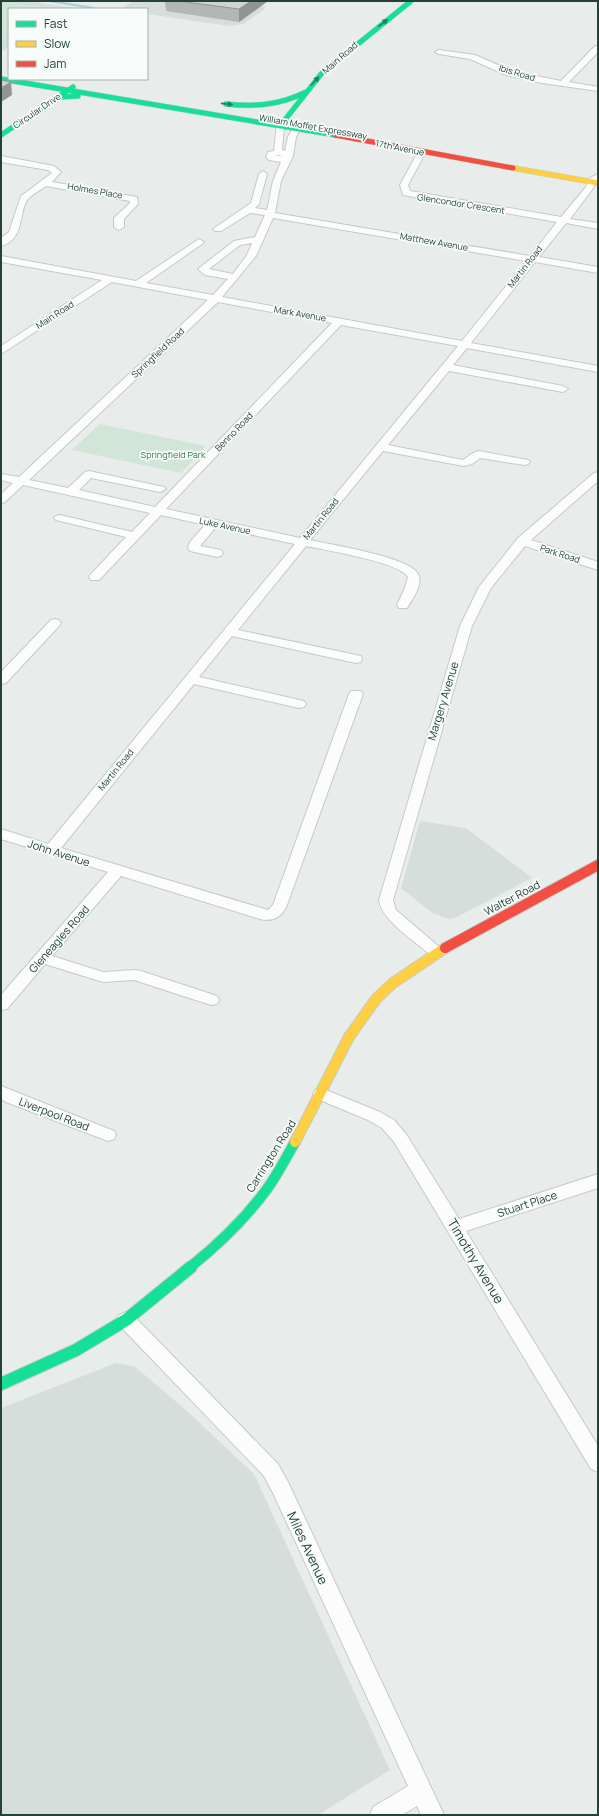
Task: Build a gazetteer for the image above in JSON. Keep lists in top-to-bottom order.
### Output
{
  "streets": {
    "main road": [
      "Main Road",
      "Circular Drive",
      "William Moffet Expressway",
      "17th Avenue",
      "Walter Road",
      "Carrington Road"
    ],
    "street": [
      "Ibis Road",
      "Holmes Place",
      "Glencondor Crescent",
      "Matthew Avenue",
      "Martin Road",
      "Mark Avenue",
      "Springfield Road",
      "Benno Road",
      "Luke Avenue",
      "Park Road",
      "Margery Avenue",
      "John Avenue",
      "Gleneagles Road",
      "Liverpool Road",
      "Stuart Place",
      "Timothy Avenue",
      "Miles Avenue"
    ]
  },
  "crossings": [
    ["Main Road", "William Moffet Expressway"],
    ["Main Road", "17th Avenue"],
    ["Main Road", "Mark Avenue"],
    ["Main Road", "Springfield Road"],
    ["Circular Drive", "William Moffet Expressway"],
    ["William Moffet Expressway", "17th Avenue"],
    ["William Moffet Expressway", "Martin Road"],
    ["William Moffet Expressway", "Springfield Road"],
    ["17th Avenue", "Glencondor Crescent"],
    ["17th Avenue", "Martin Road"],
    ["17th Avenue", "Springfield Road"],
    ["Glencondor Crescent", "Martin Road"],
    ["Matthew Avenue", "Martin Road"],
    ["Matthew Avenue", "Springfield Road"],
    ["Martin Road", "Mark Avenue"],
    ["Martin Road", "Luke Avenue"],
    ["Martin Road", "John Avenue"],
    ["Mark Avenue", "Springfield Road"],
    ["Mark Avenue", "Benno Road"],
    ["Springfield Road", "Luke Avenue"],
    ["Benno Road", "Luke Avenue"],
    ["Park Road", "Margery Avenue"],
    ["Margery Avenue", "Walter Road"],
    ["Margery Avenue", "Carrington Road"],
    ["John Avenue", "Gleneagles Road"],
    ["Walter Road", "Carrington Road"],
    ["Carrington Road", "Timothy Avenue"],
    ["Carrington Road", "Miles Avenue"],
    ["Stuart Place", "Timothy Avenue"]
  ],
  "parks": ["Springfield Park"],
  "legend": ["Fast", "Slow", "Jam"]
}
